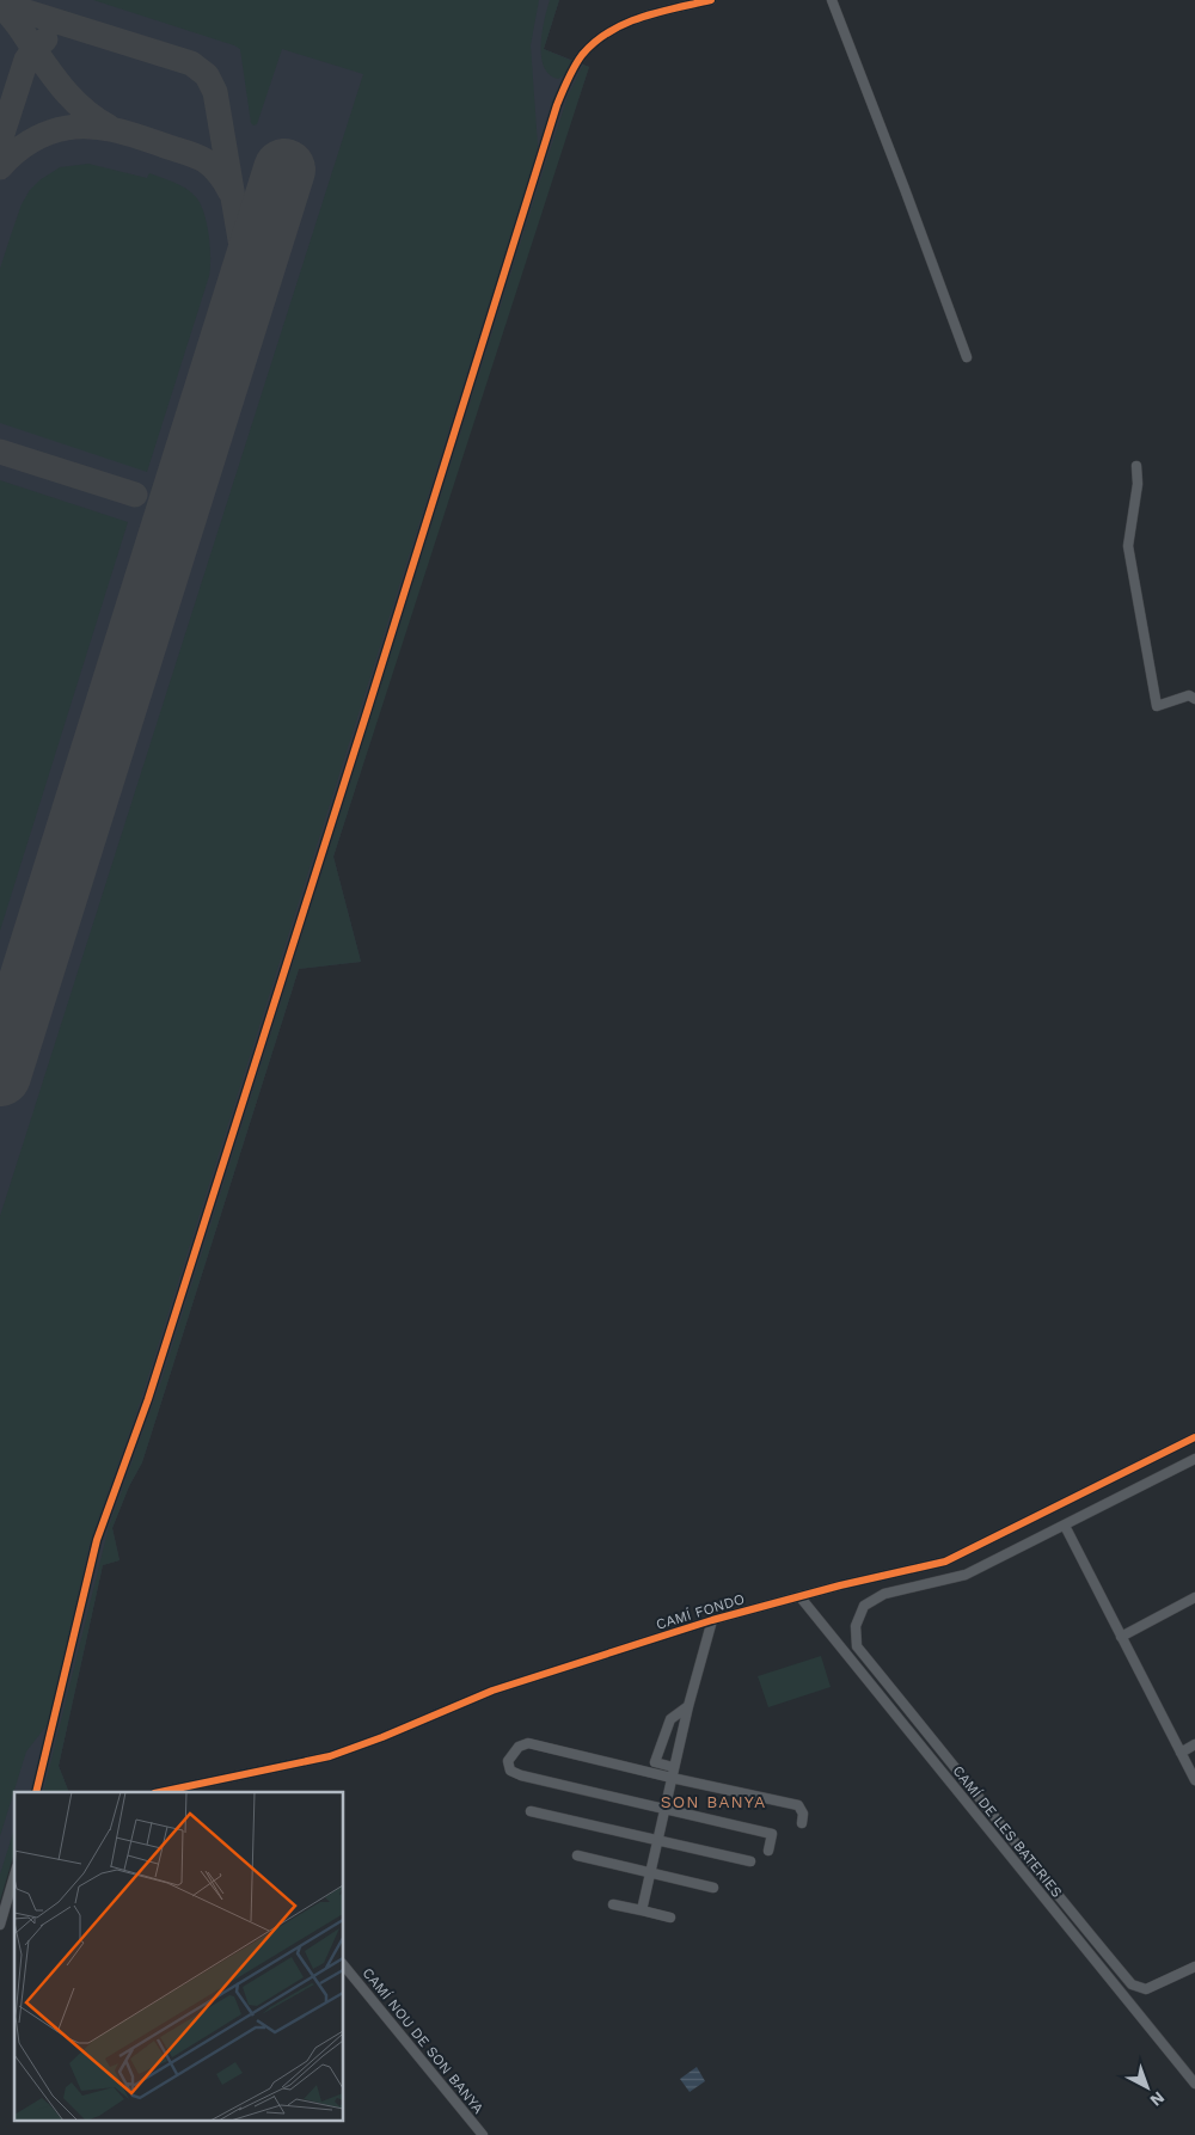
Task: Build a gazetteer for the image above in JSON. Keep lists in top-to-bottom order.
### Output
{
  "streets": {
    "street": ["CAMÍ FONDO", "CAMÍ DE LES BATERIES", "CAMÍ NOU DE SON BANYA"]
  },
  "crossings": [
    ["CAMÍ FONDO", "CAMÍ DE LES BATERIES"]
  ],
  "districts": ["SON BANYA"],
  "north": "bottom right"
}
